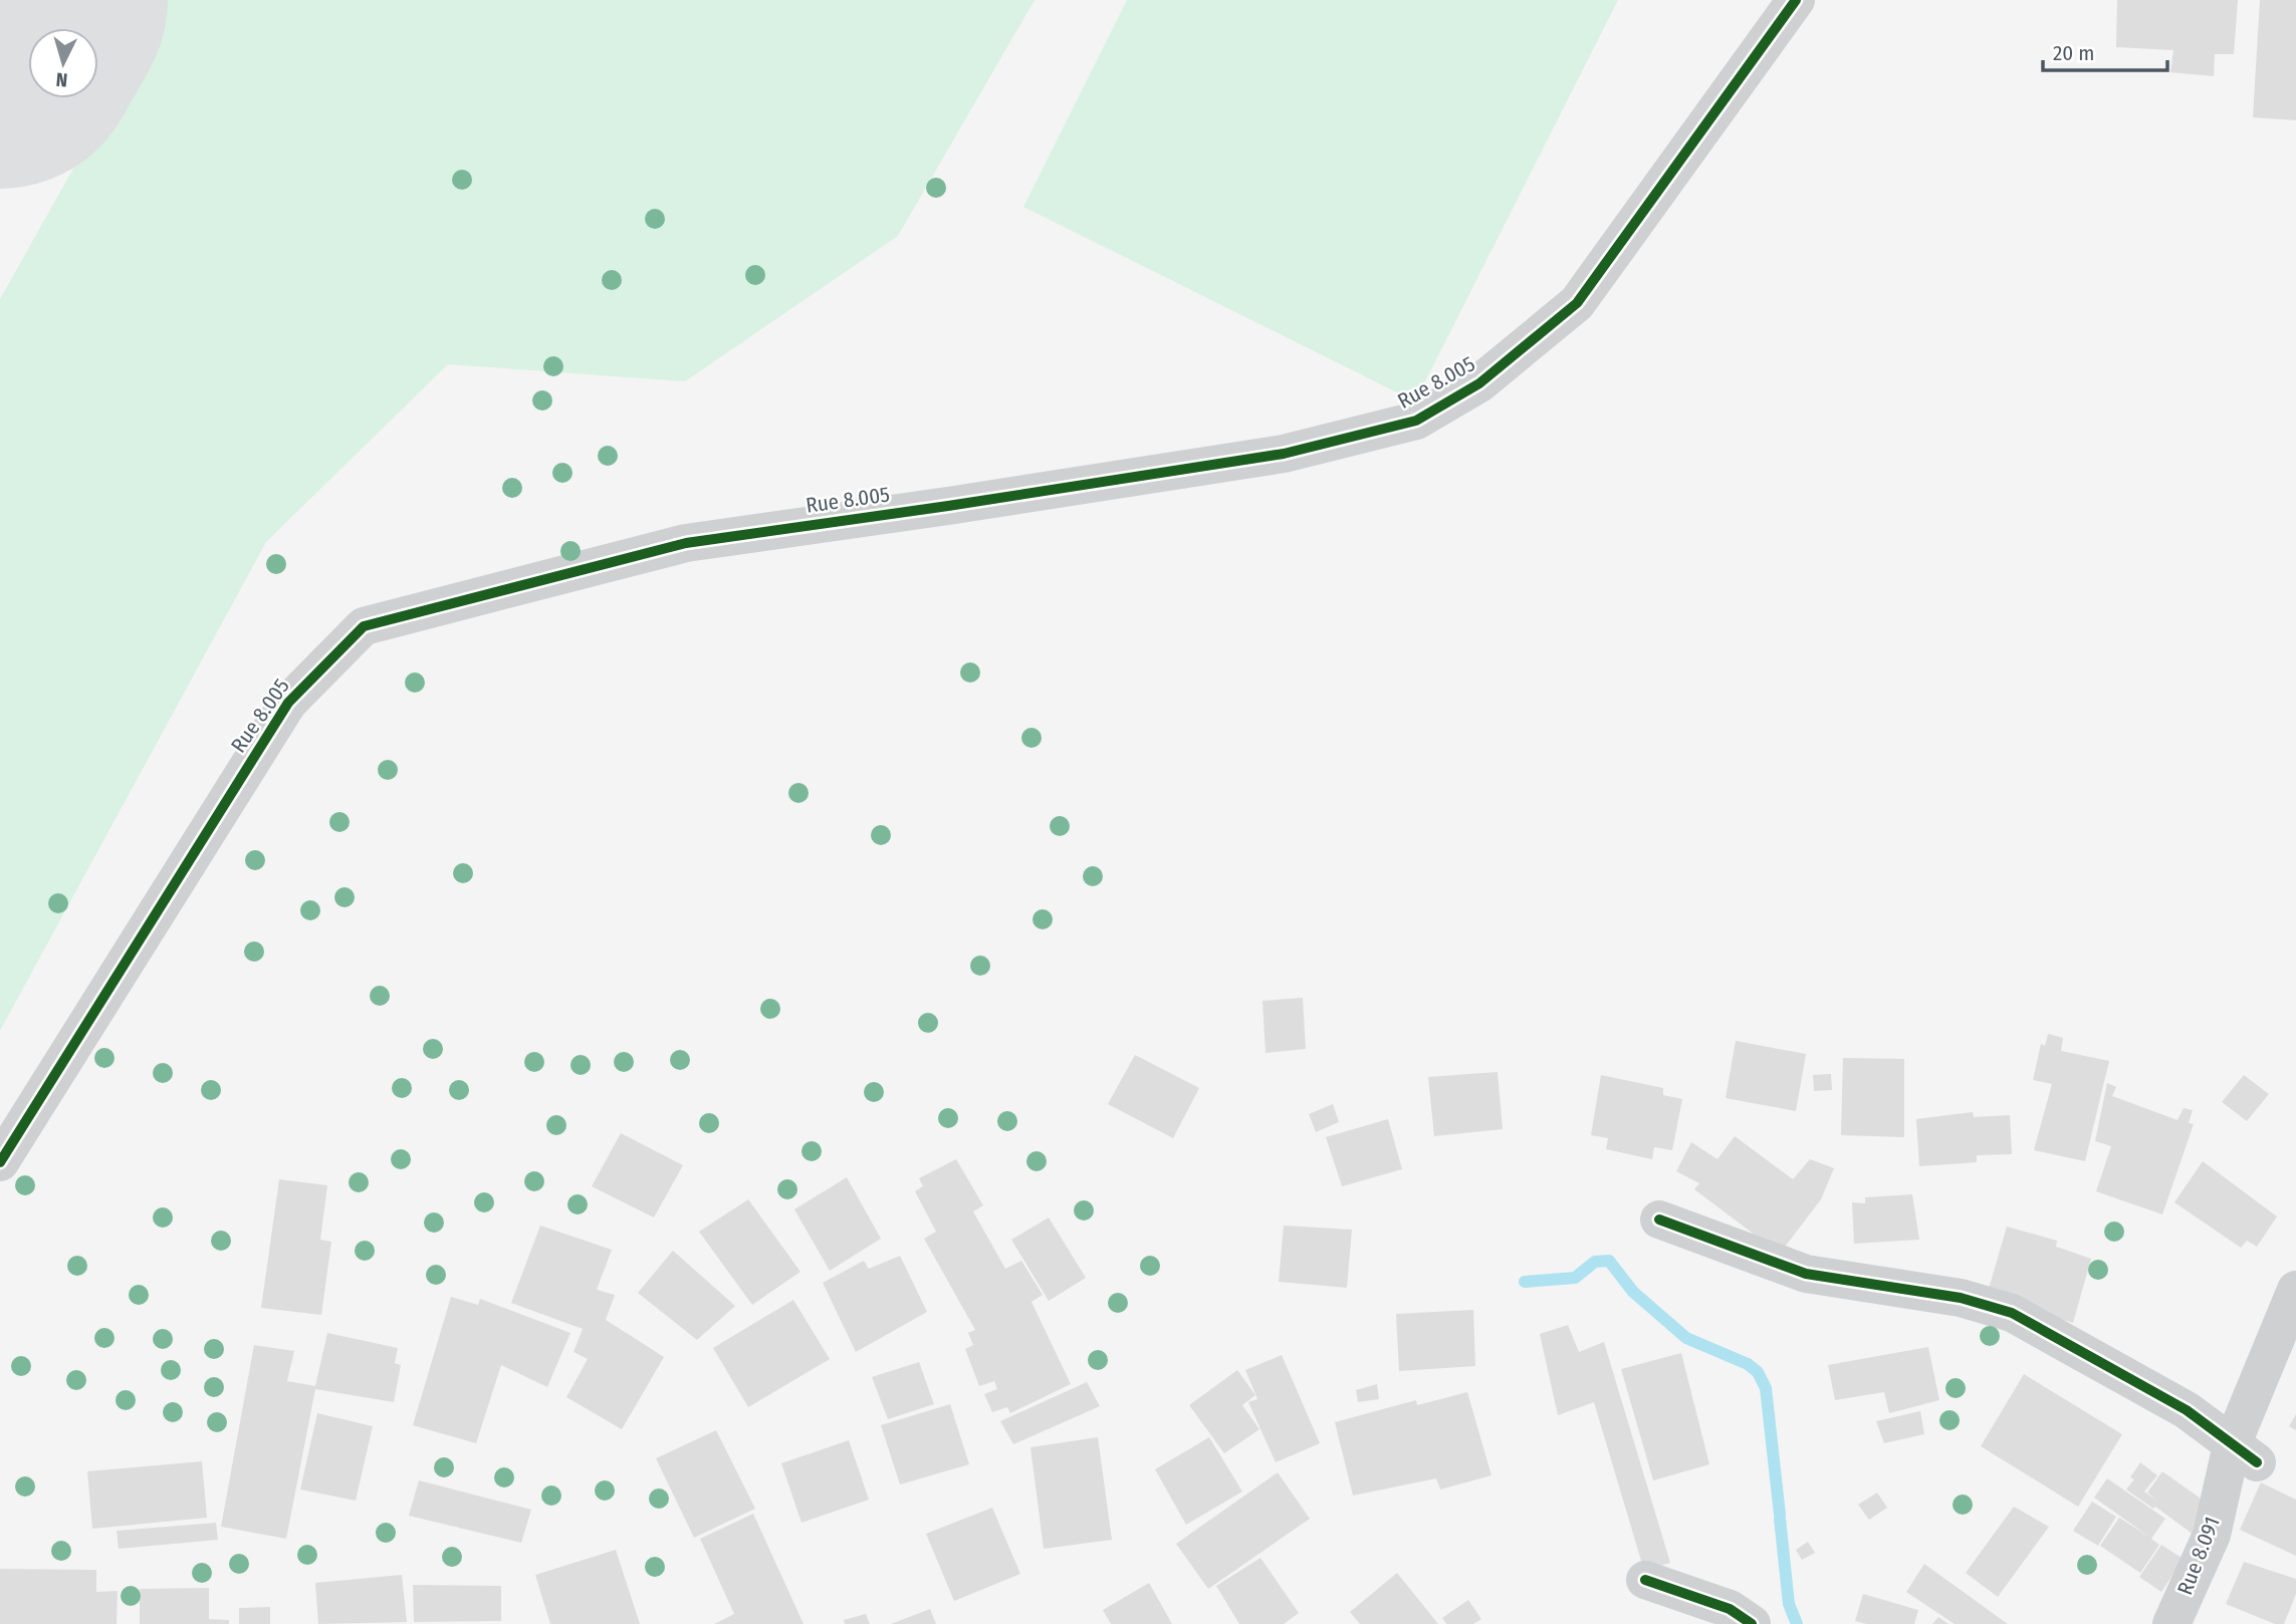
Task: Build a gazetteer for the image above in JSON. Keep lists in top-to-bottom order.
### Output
{
  "streets": {
    "street": ["Rue 8.005", "Rue 8.091"]
  },
  "scale_bar": "20 m",
  "north": "bottom"
}
